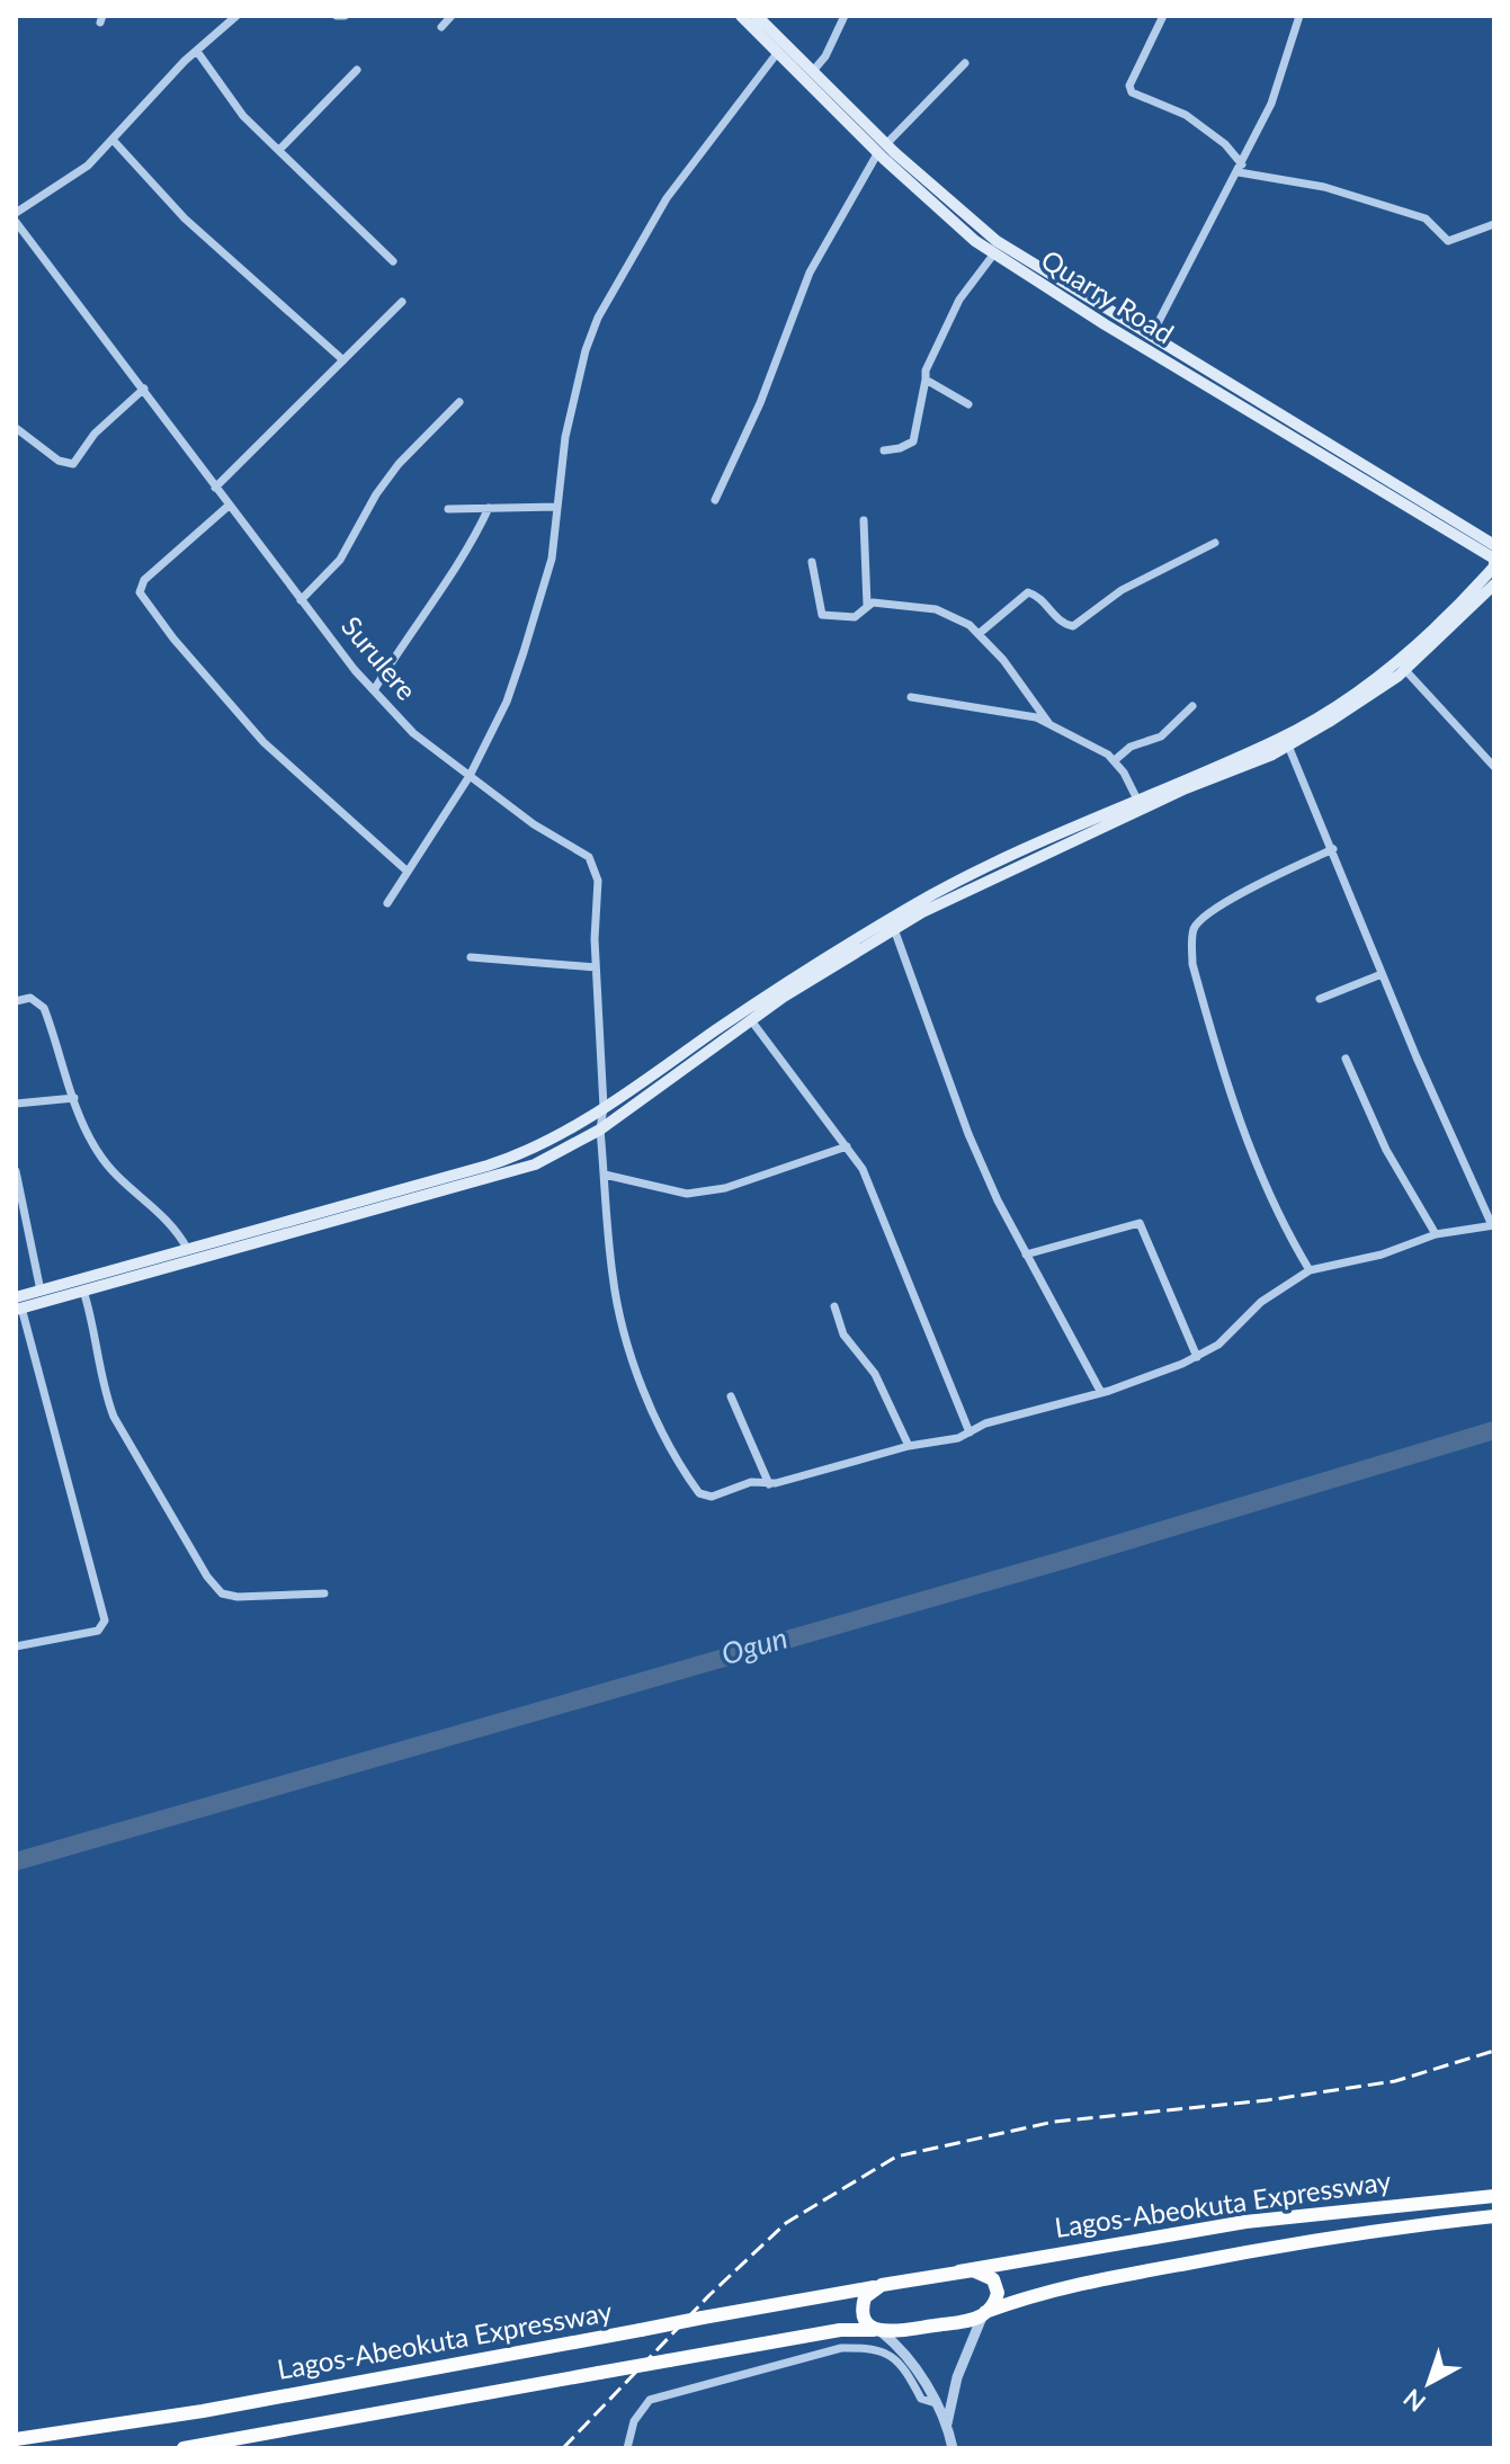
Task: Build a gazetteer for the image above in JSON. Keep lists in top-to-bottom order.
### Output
{
  "streets": {
    "highway": ["Lagos-Abeokuta Expressway"],
    "main road": ["Quarry Road"],
    "street": ["Surulere"]
  },
  "water": ["Ogun"],
  "north": "bottom left"
}
